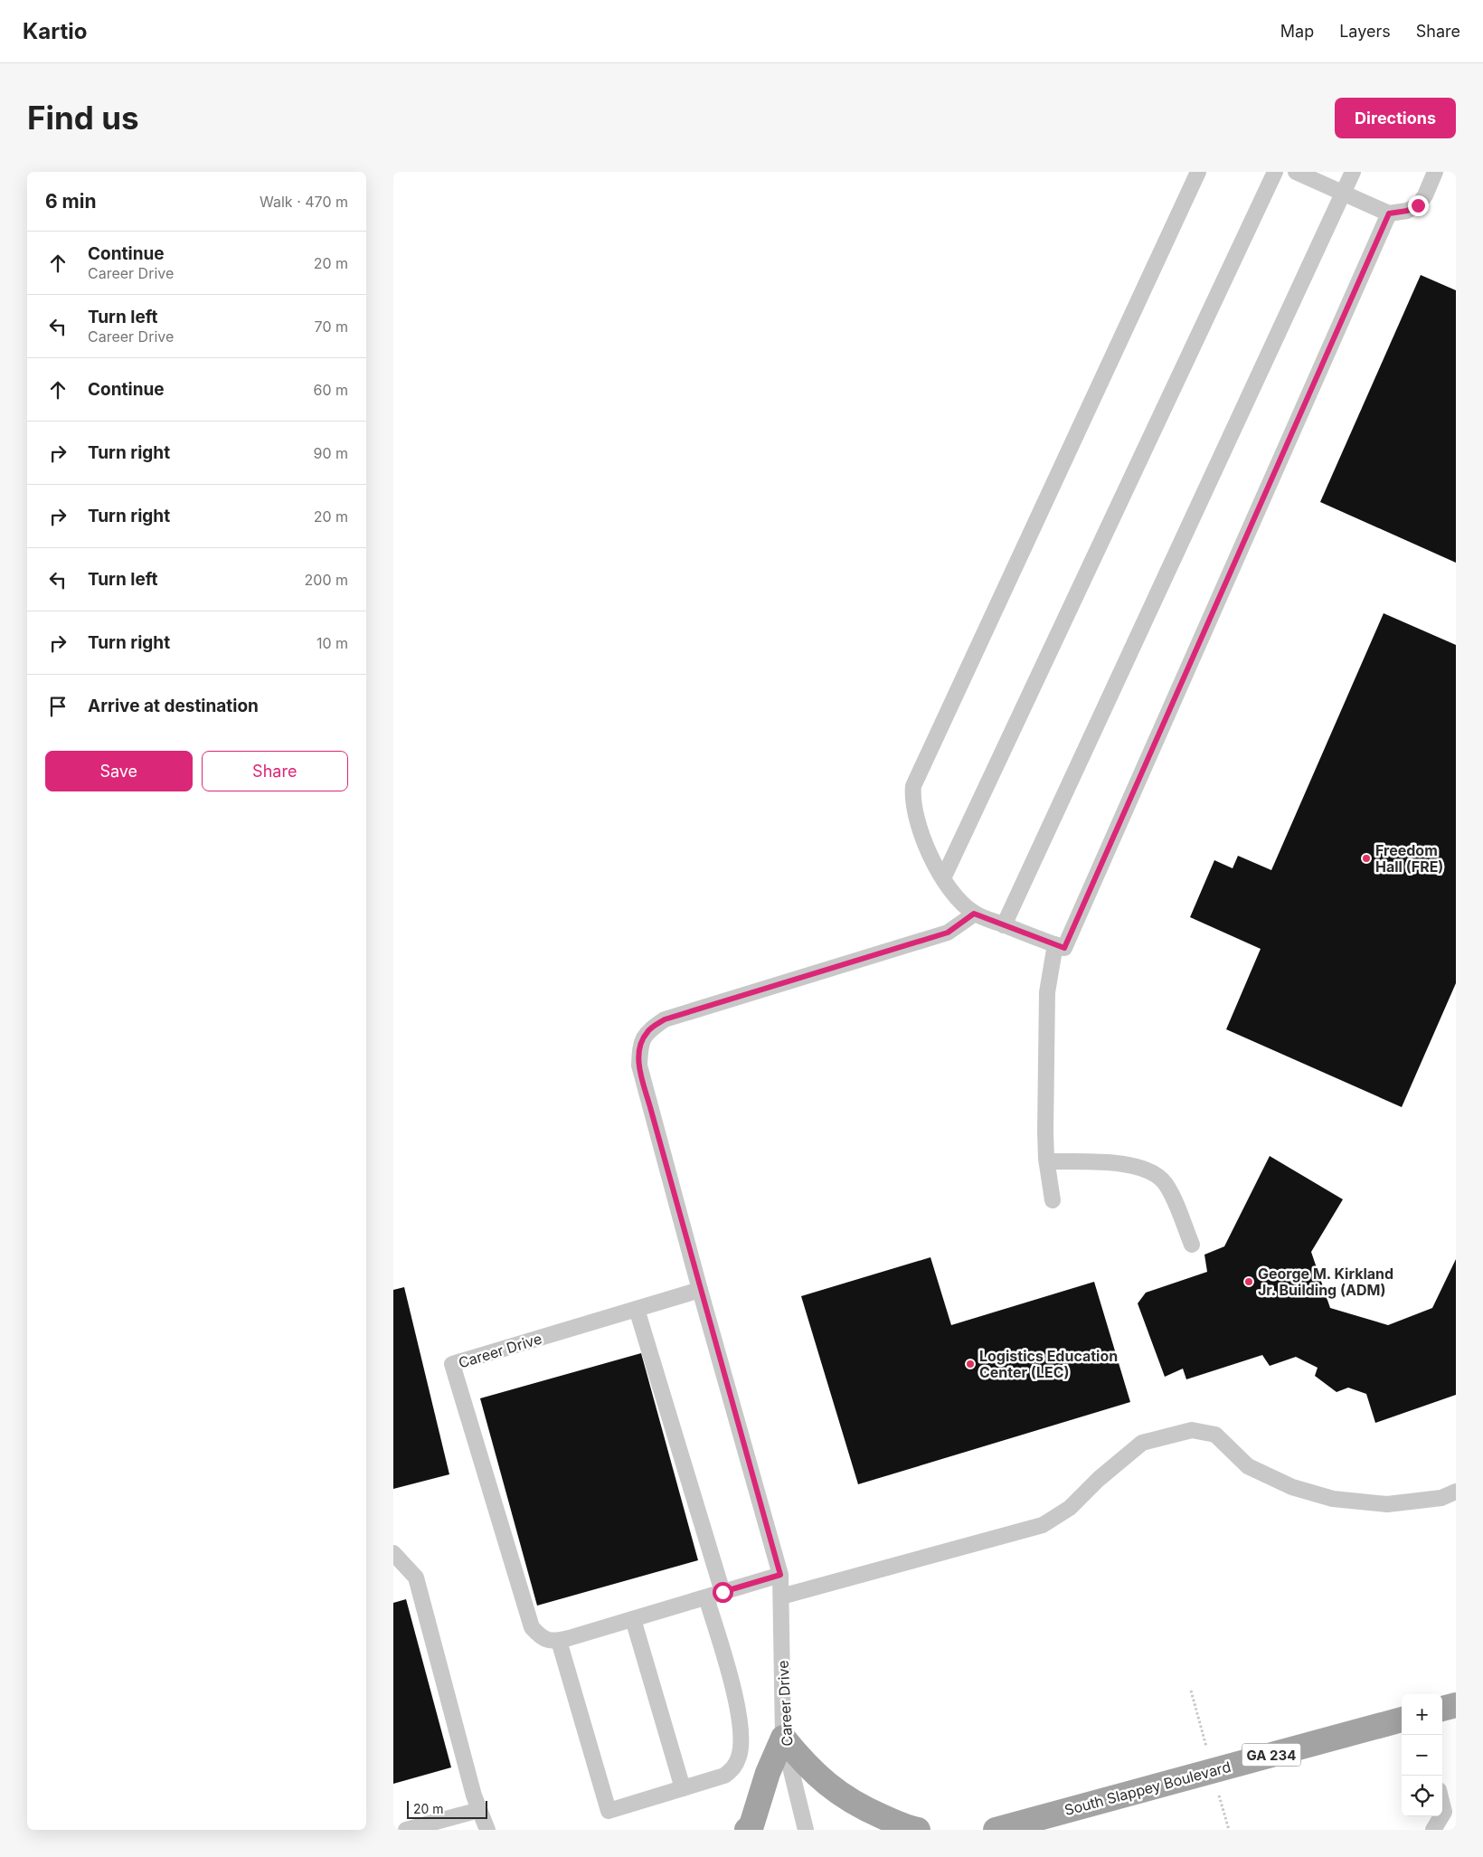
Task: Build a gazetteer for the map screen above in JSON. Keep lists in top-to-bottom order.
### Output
{
  "streets": {
    "main road": ["GA 234", "South Slappey Boulevard"],
    "lane": ["Career Drive"]
  },
  "places": ["Freedom Hall (FRE)", "George M. Kirkland Jr. Building (ADM)", "Logistics Education Center (LEC)"],
  "scale_bar": "20 m",
  "page": {
    "header": "Kartio",
    "nav": ["Map", "Layers", "Share"],
    "buttons": [
      "Directions",
      ["Save", "Share"]
    ],
    "title": "Find us",
    "heading": ["6 min", "Walk · 470 m"],
    "list": [
      ["Continue", "Career Drive", "20 m"],
      ["Turn left", "Career Drive", "70 m"],
      ["Continue", "60 m"],
      ["Turn right", "90 m"],
      ["Turn right", "20 m"],
      ["Turn left", "200 m"],
      ["Turn right", "10 m"],
      "Arrive at destination"
    ],
    "map_buttons": ["+", "−"],
    "scale": "20 m"
  }
}
